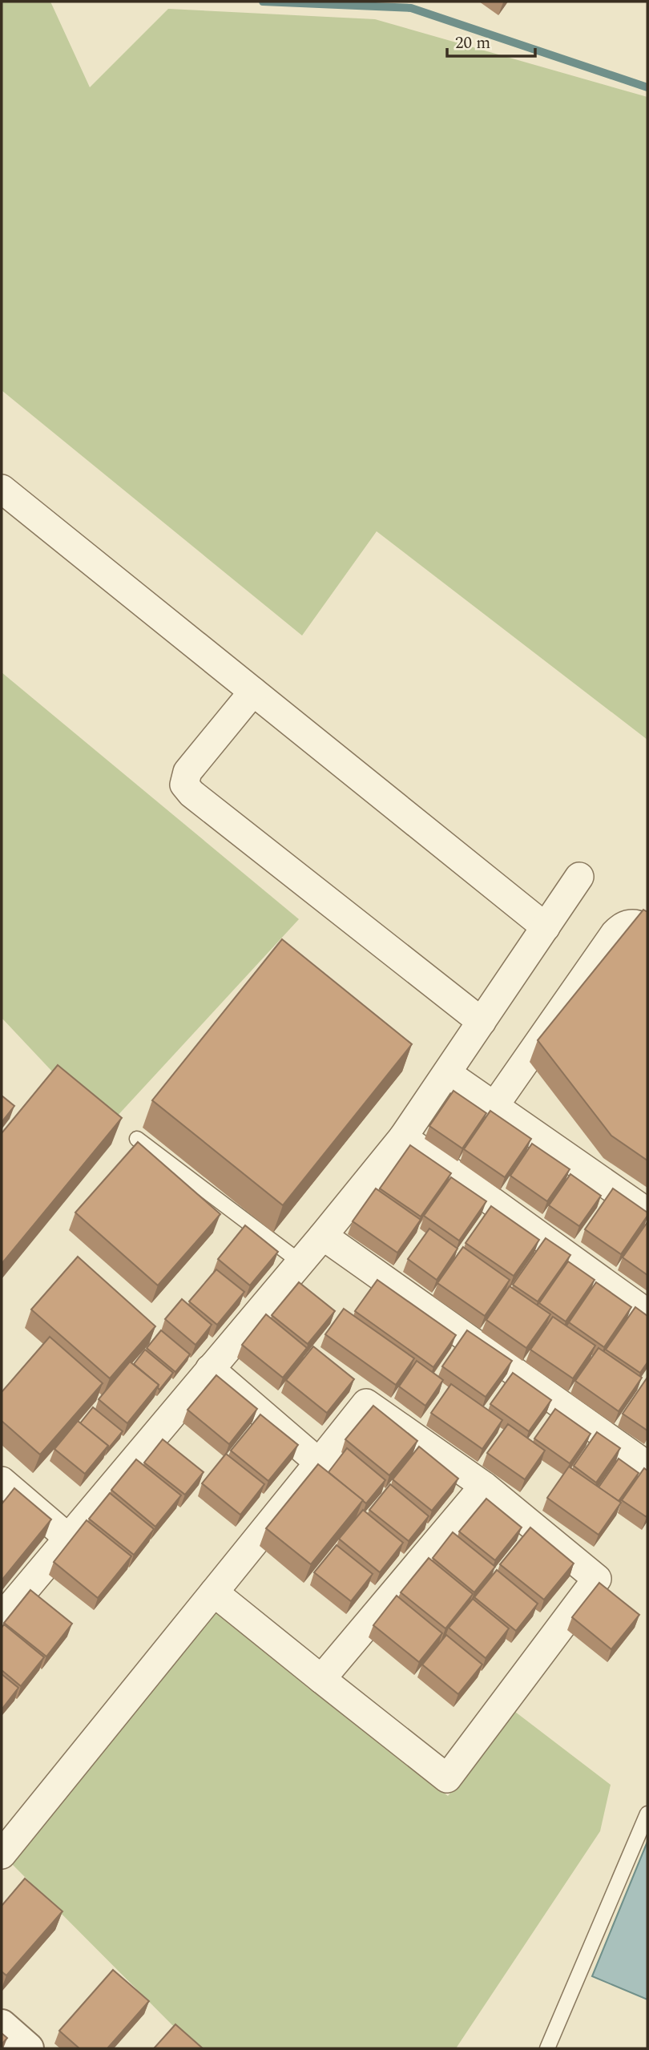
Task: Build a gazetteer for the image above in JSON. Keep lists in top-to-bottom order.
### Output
{
  "scale_bar": "20 m"
}
